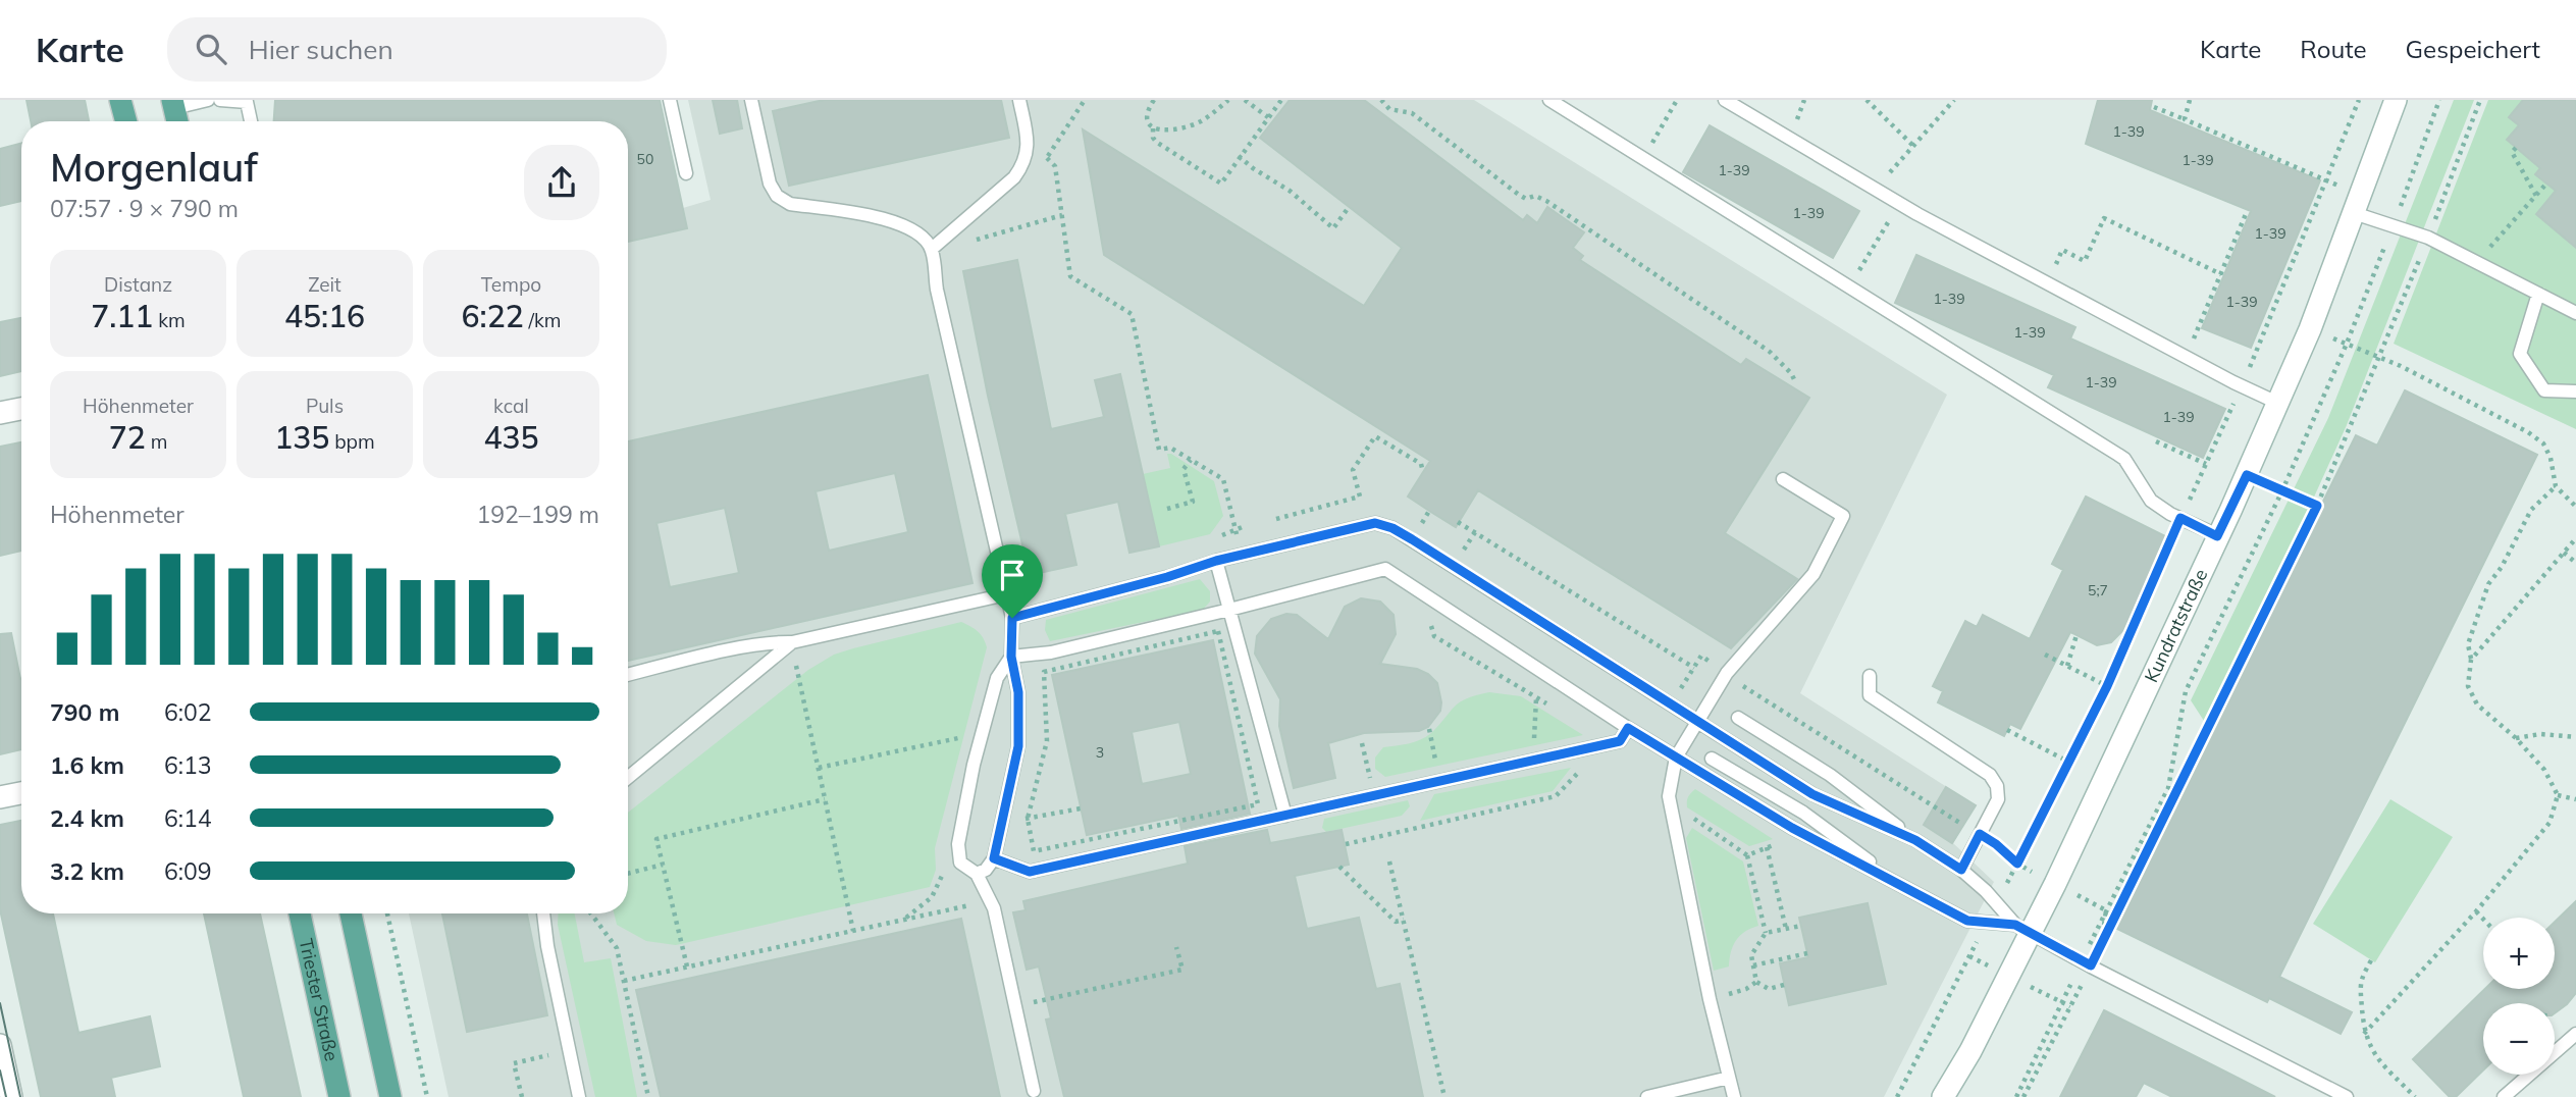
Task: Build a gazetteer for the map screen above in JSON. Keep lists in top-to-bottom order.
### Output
{
  "streets": {
    "main road": ["Triester Straße"],
    "street": ["Kundratstraße"]
  },
  "house_numbers": [
    "1-39",
    "50",
    "1-39",
    "1-39",
    "1-39",
    "1-39",
    "1-39",
    "1-39",
    "1-39",
    "1-39",
    "1-39",
    "5;7",
    "3"
  ],
  "page": {
    "header": "Karte",
    "search": "Hier suchen",
    "nav": ["Karte", "Route", "Gespeichert"],
    "heading": ["Morgenlauf", "07:57 · 9 × 790 m"],
    "stats": [
      ["Distanz", "7.11 km"],
      ["Zeit", "45:16"],
      ["Tempo", "6:22 /km"],
      ["Höhenmeter", "72 m"],
      ["Puls", "135 bpm"],
      ["kcal", "435"]
    ],
    "chart": ["Höhenmeter", "192–199 m"],
    "list": [
      {
        "name": "790 m",
        "note": "6:02"
      },
      {
        "name": "1.6 km",
        "note": "6:13"
      },
      {
        "name": "2.4 km",
        "note": "6:14"
      },
      {
        "name": "3.2 km",
        "note": "6:09"
      }
    ],
    "map_buttons": ["+", "−"]
  }
}
